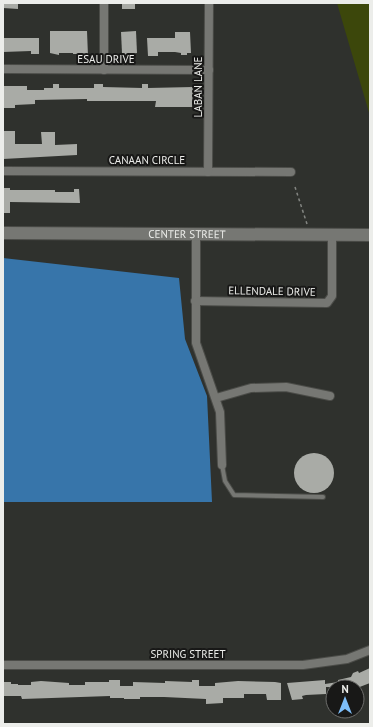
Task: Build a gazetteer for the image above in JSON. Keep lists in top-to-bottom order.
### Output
{
  "streets": {
    "street": [
      "ESAU DRIVE",
      "LABAN LANE",
      "CANAAN CIRCLE",
      "CENTER STREET",
      "ELLENDALE DRIVE",
      "SPRING STREET"
    ]
  },
  "crossings": [
    ["ESAU DRIVE", "LABAN LANE"],
    ["LABAN LANE", "CANAAN CIRCLE"],
    ["CENTER STREET", "ELLENDALE DRIVE"]
  ],
  "north": "top"
}
